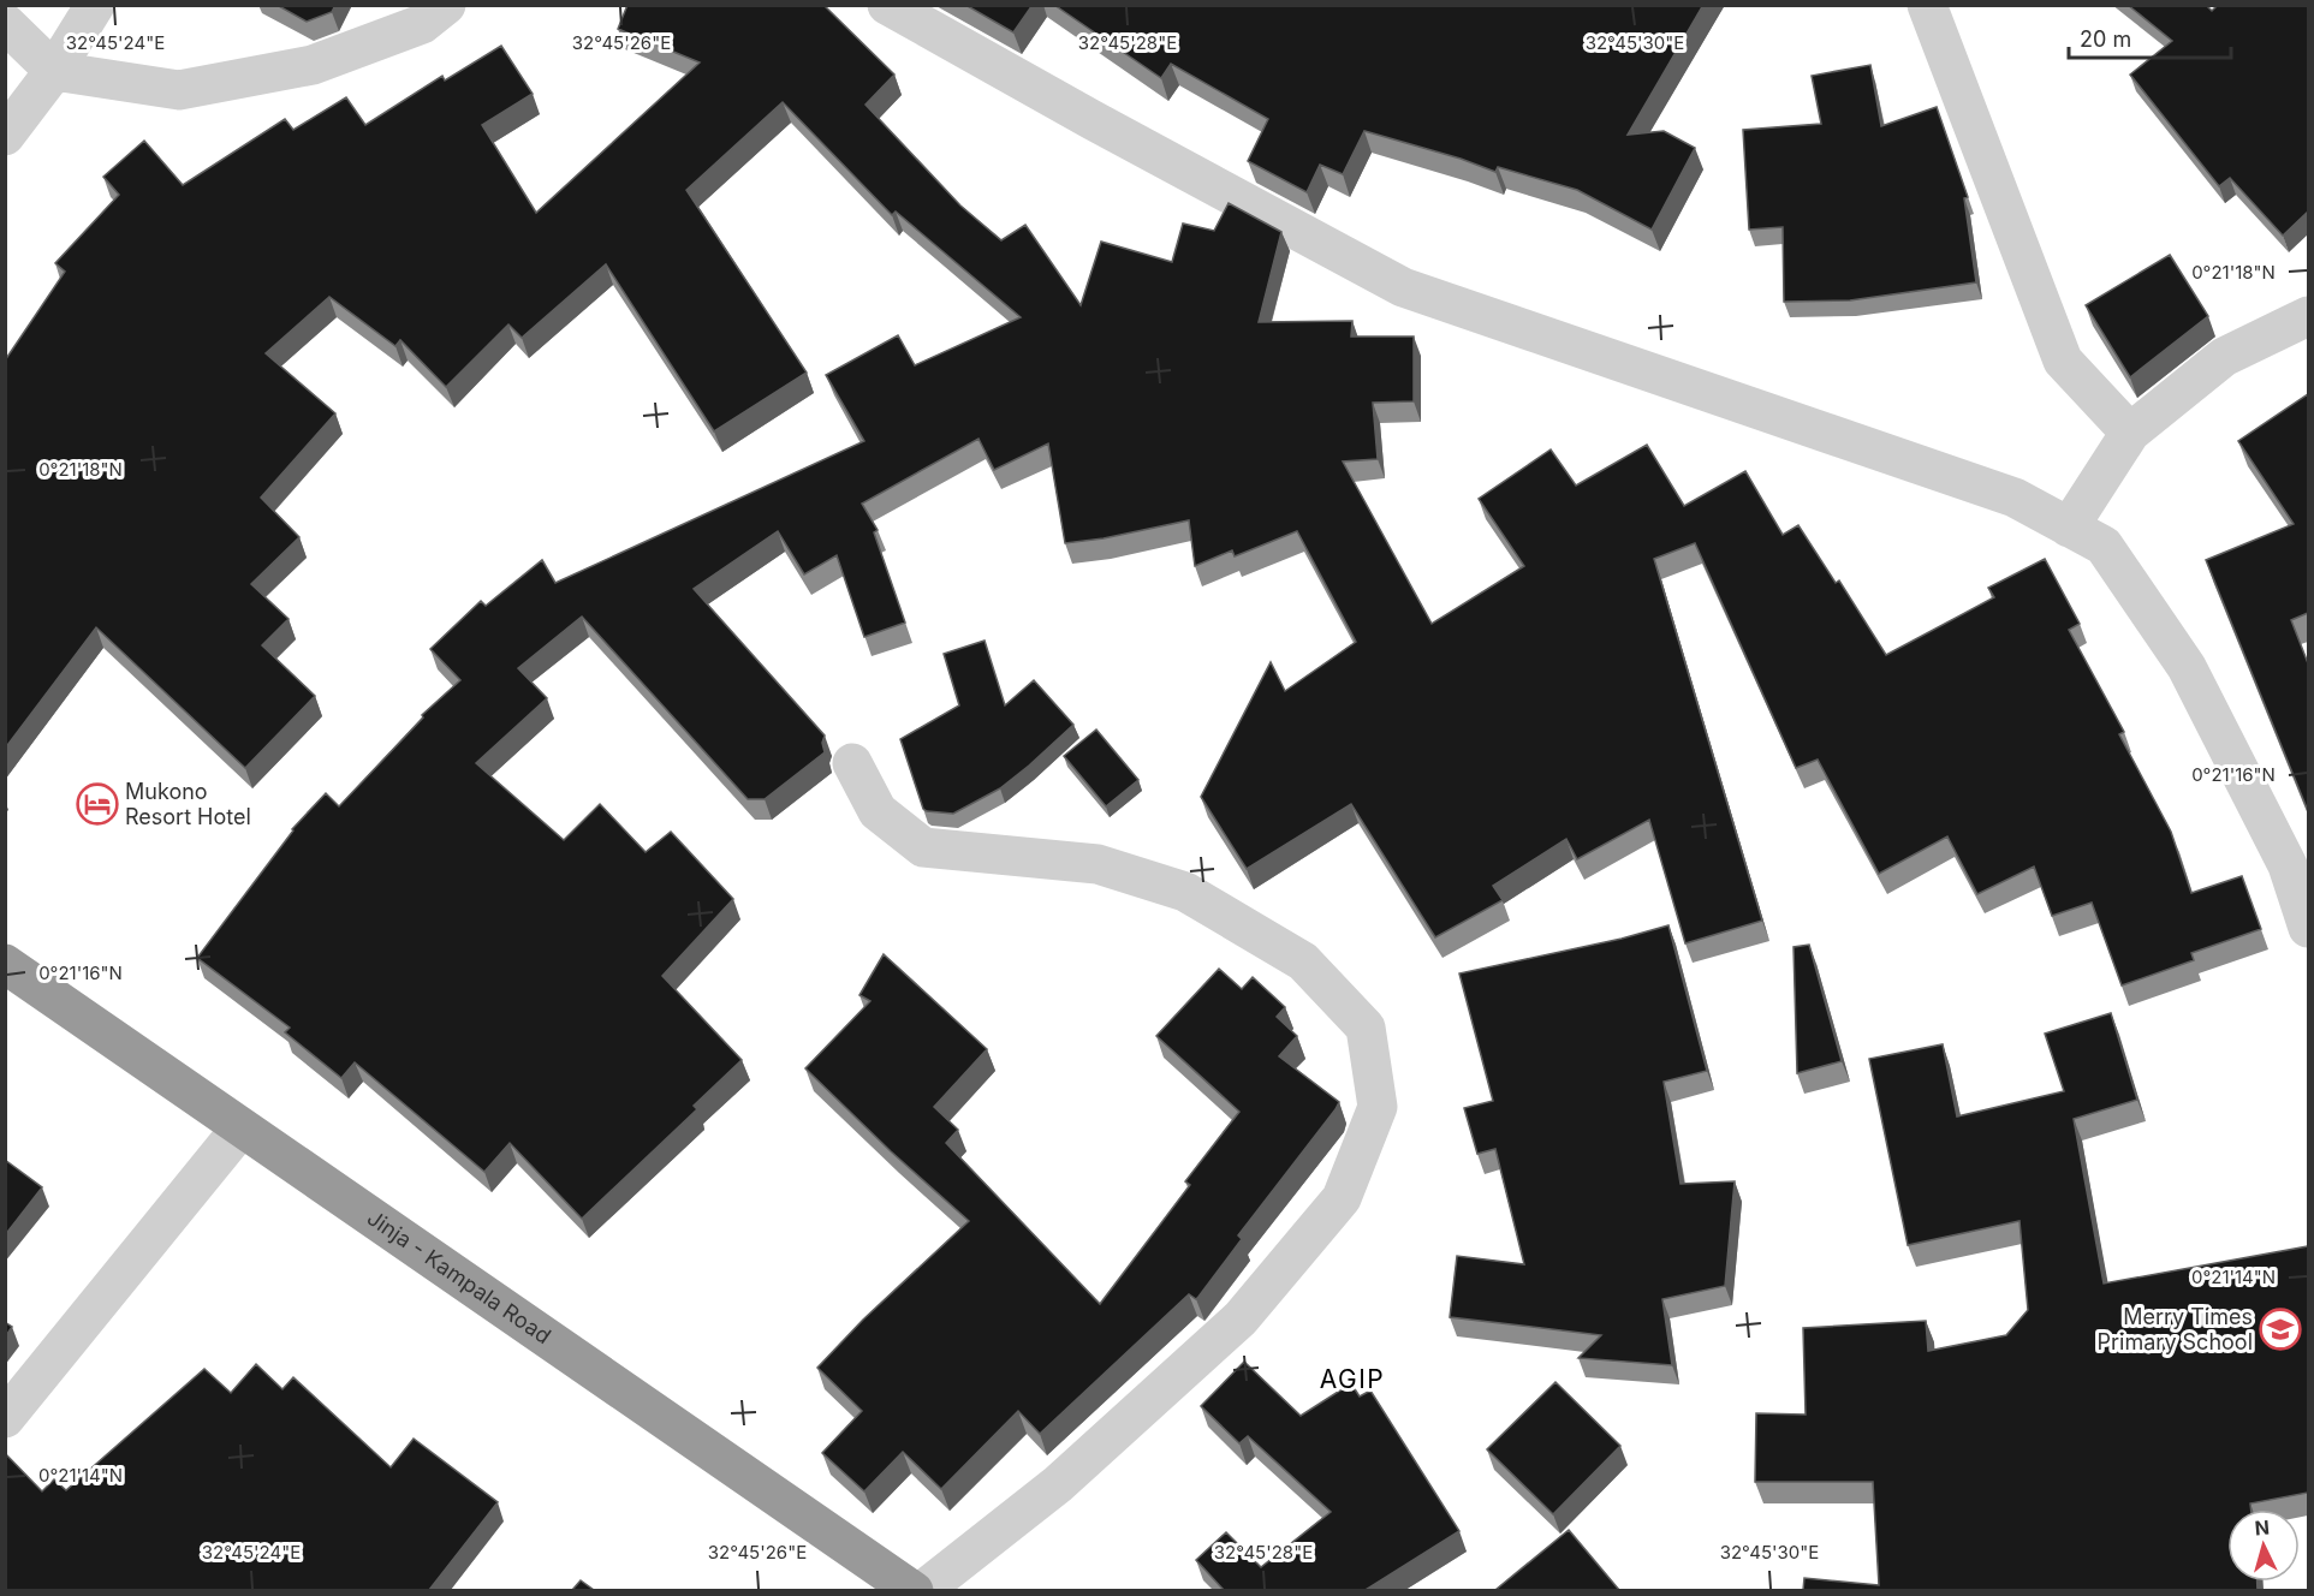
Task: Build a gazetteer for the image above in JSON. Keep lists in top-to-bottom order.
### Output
{
  "streets": {
    "highway": ["Jinja - Kampala Road"]
  },
  "districts": ["AGIP"],
  "places": {
    "hotel": ["Mukono Resort Hotel"],
    "school or university": ["Merry Times Primary School"]
  },
  "scale_bar": "20 m",
  "north": "top",
  "coordinates": [
    "32°45'24\"E",
    "32°45'26\"E",
    "32°45'28\"E",
    "32°45'30\"E",
    "0°21'18\"N",
    "0°21'16\"N",
    "0°21'14\"N"
  ]
}
